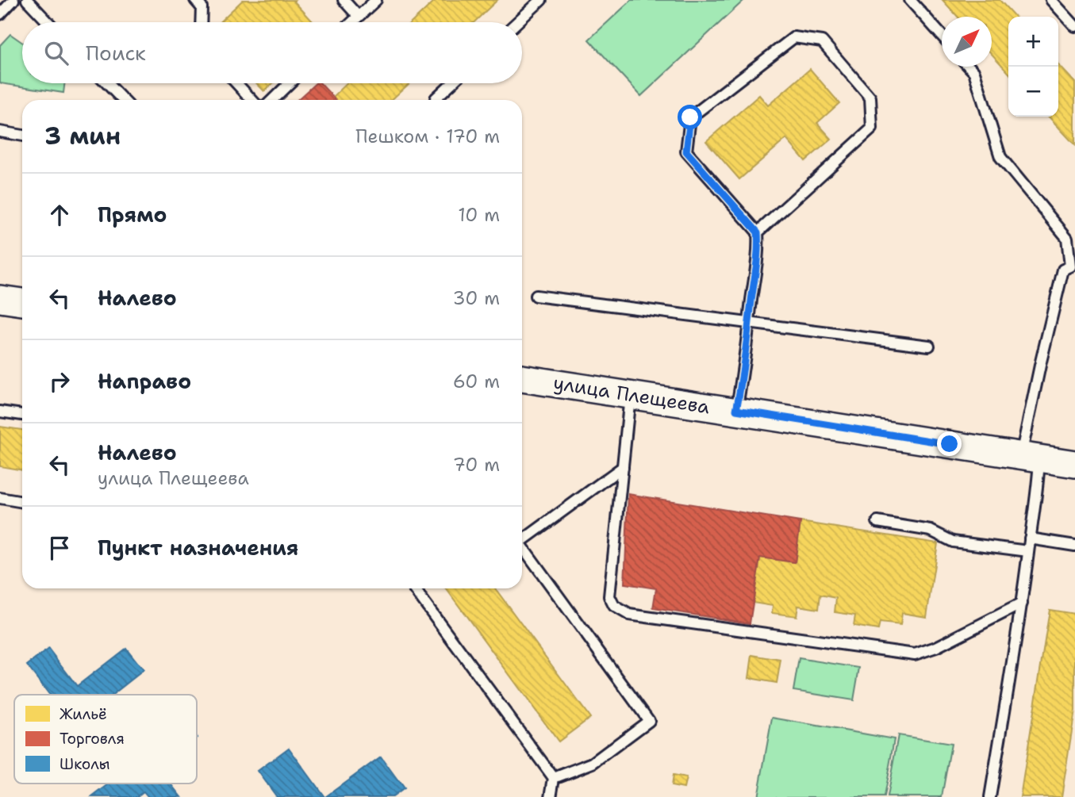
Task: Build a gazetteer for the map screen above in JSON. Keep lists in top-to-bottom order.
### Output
{
  "streets": {
    "main road": ["улица Плещеева"]
  },
  "legend": ["Жильё", "Торговля", "Школы"],
  "north": "top right",
  "page": {
    "map_buttons": ["+", "−"],
    "search": "Поиск",
    "heading": ["3 мин", "Пешком · 170 m"],
    "list": [
      ["Прямо", "10 m"],
      ["Налево", "30 m"],
      ["Направо", "60 m"],
      ["Налево", "улица Плещеева", "70 m"],
      "Пункт назначения"
    ]
  }
}
